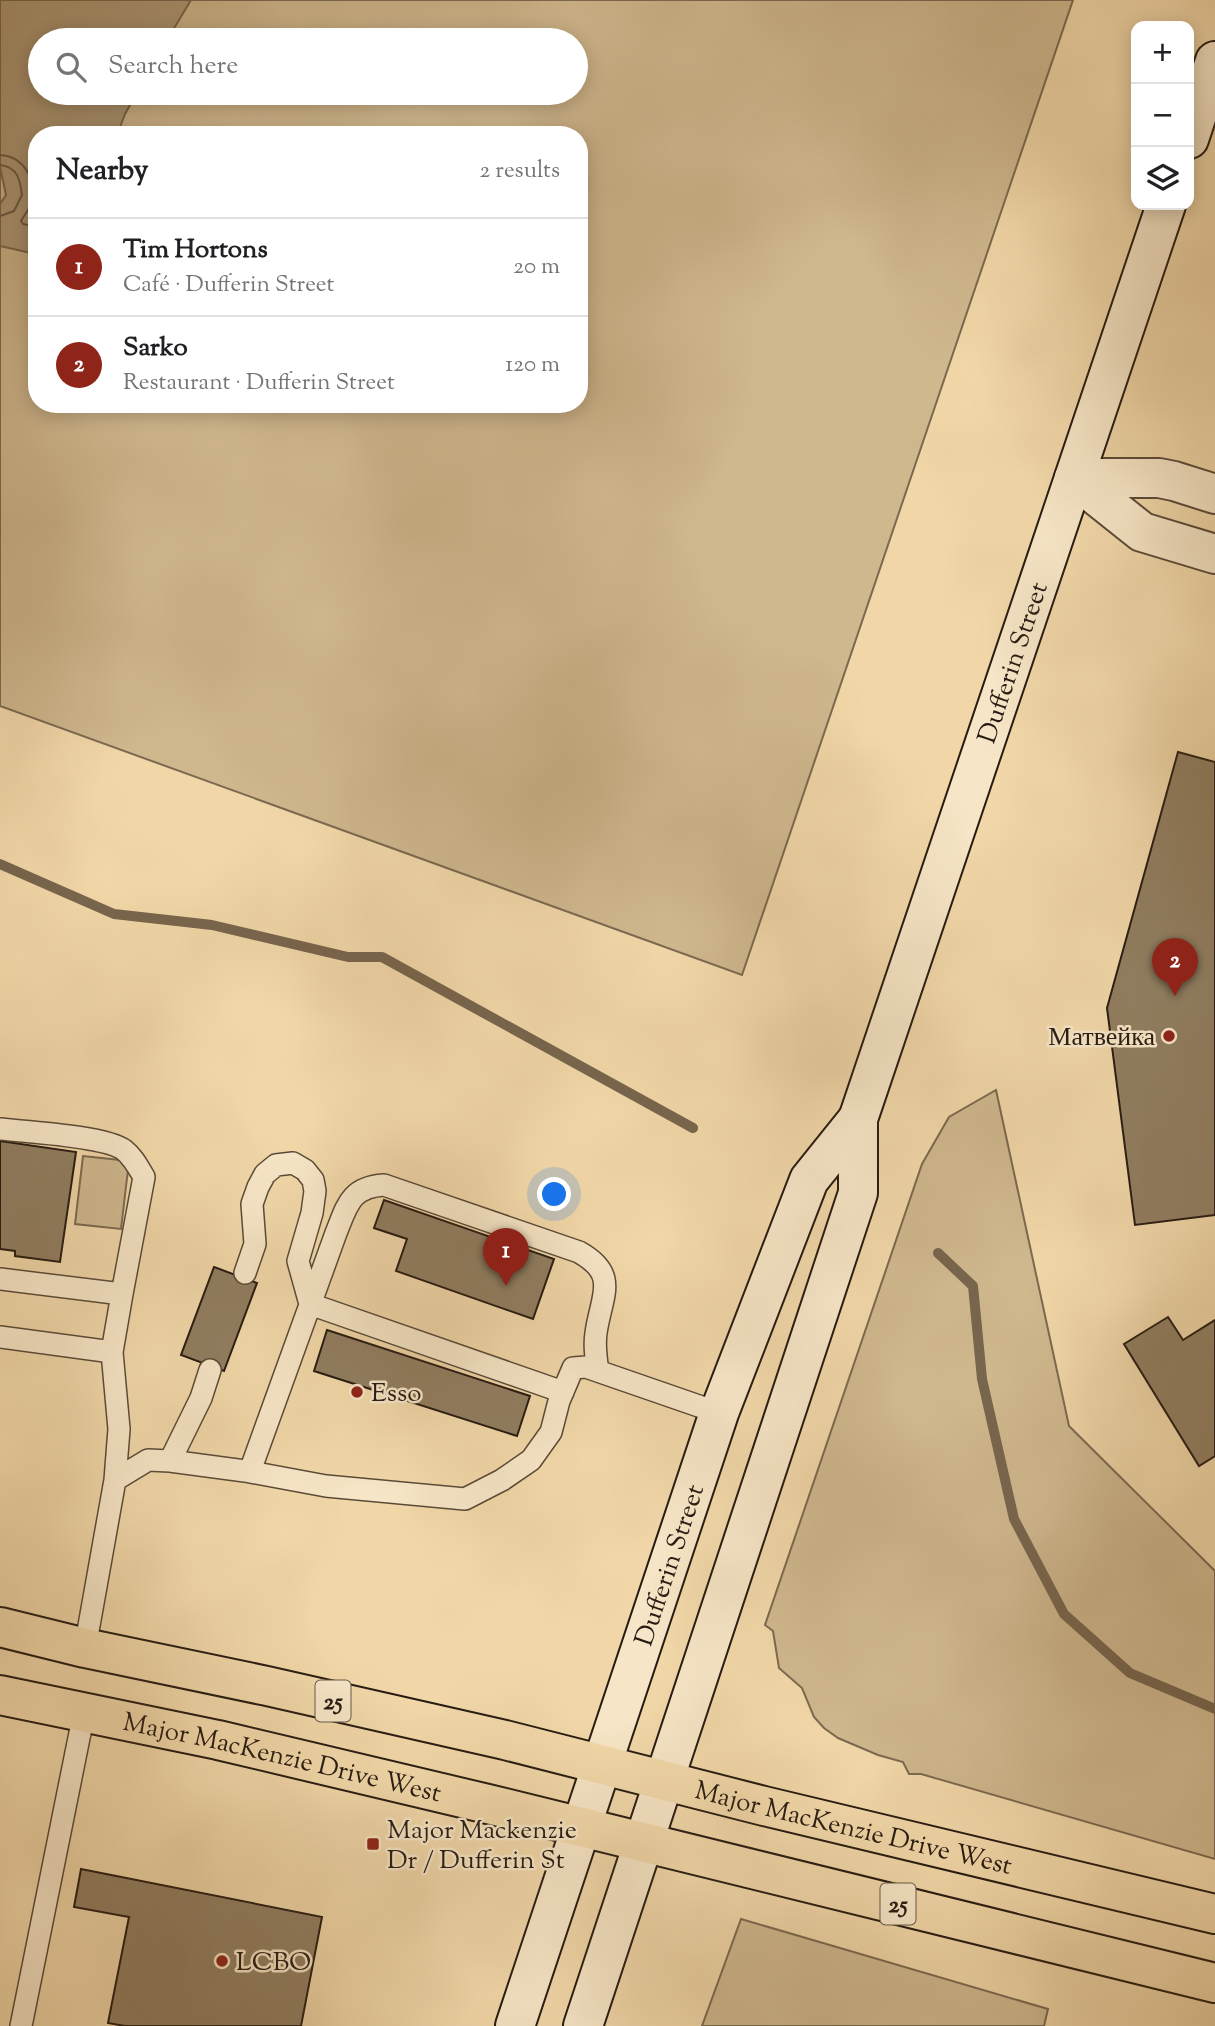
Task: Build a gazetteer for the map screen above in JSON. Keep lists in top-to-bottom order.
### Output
{
  "streets": {
    "main road": ["Dufferin Street", "25", "Major MacKenzie Drive West"]
  },
  "crossings": [
    ["Dufferin Street", "Major MacKenzie Drive West"]
  ],
  "places": {
    "other": ["Матвейка", "Esso", "LCBO"],
    "transit": ["Major Mackenzie Dr / Dufferin St"]
  },
  "page": {
    "map_buttons": ["+", "−"],
    "search": "Search here",
    "heading": ["Nearby", "2 results"],
    "list": [
      {
        "mark": "1",
        "name": "Tim Hortons",
        "note": "Café · Dufferin Street",
        "value": "20 m"
      },
      {
        "mark": "2",
        "name": "Sarko",
        "note": "Restaurant · Dufferin Street",
        "value": "120 m"
      }
    ],
    "pins": ["2", "1"]
  }
}
